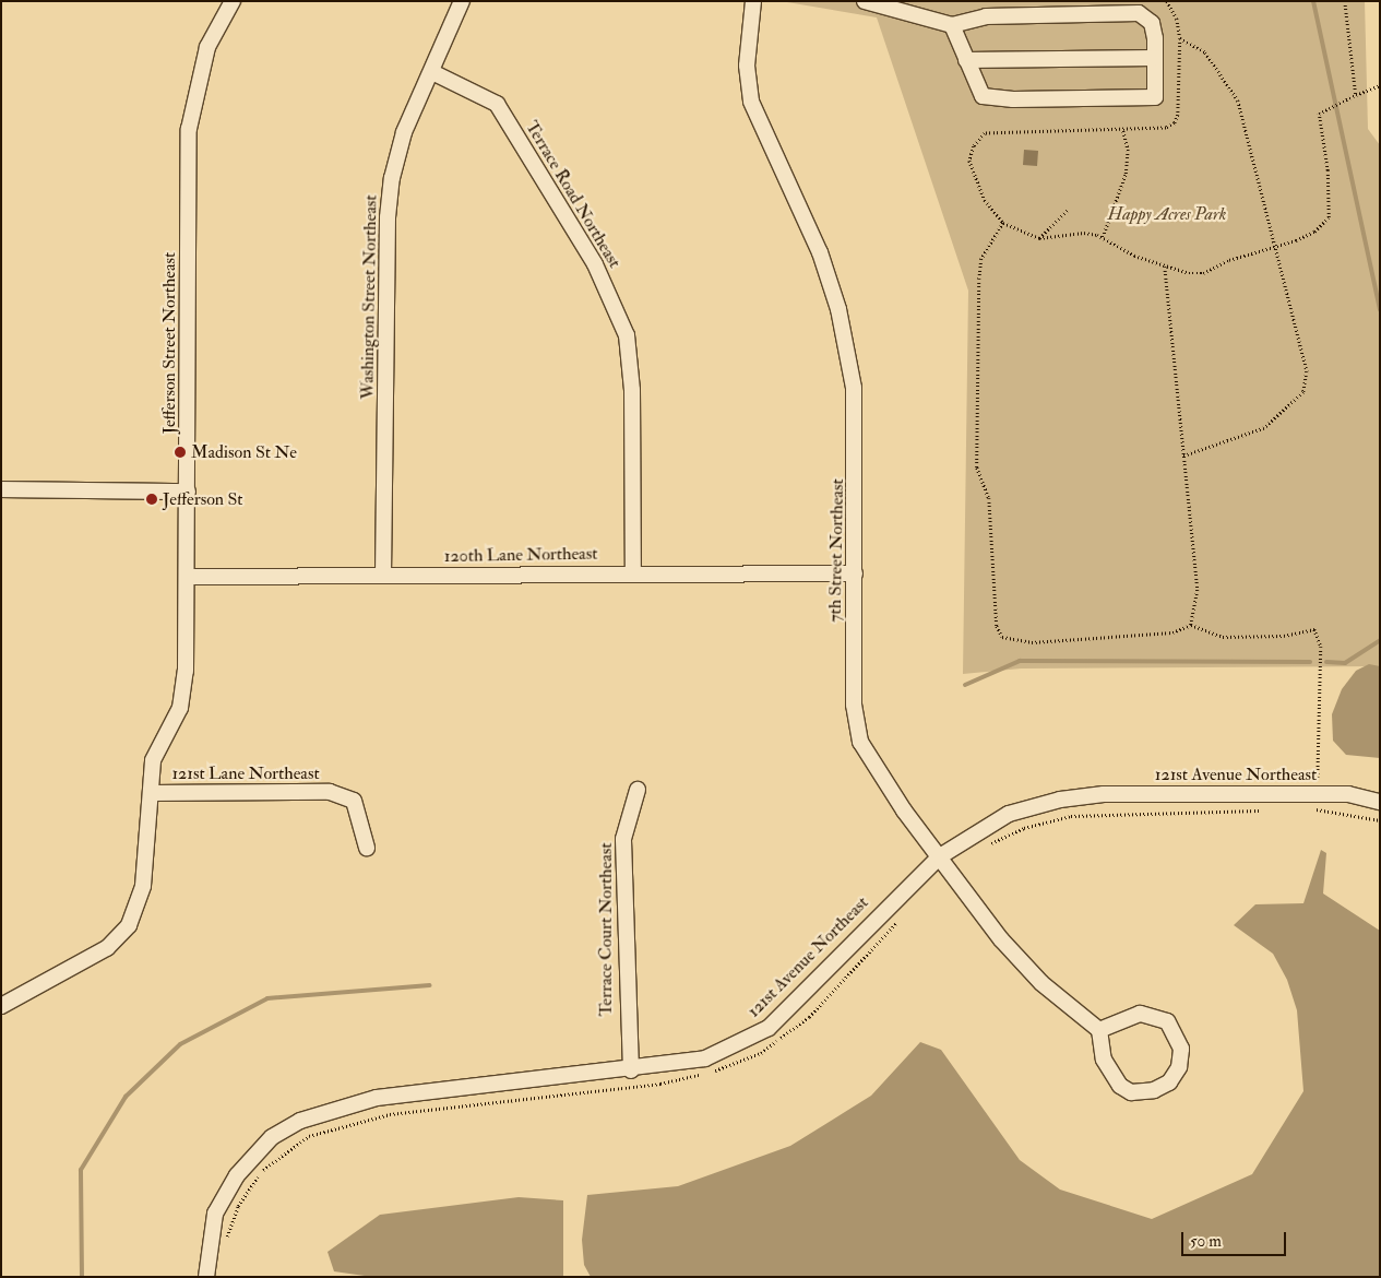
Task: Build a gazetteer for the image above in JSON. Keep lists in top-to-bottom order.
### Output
{
  "streets": {
    "street": [
      "Terrace Road Northeast",
      "Washington Street Northeast",
      "Jefferson Street Northeast",
      "7th Street Northeast",
      "120th Lane Northeast",
      "121st Lane Northeast",
      "121st Avenue Northeast",
      "Terrace Court Northeast"
    ]
  },
  "crossings": [
    ["Terrace Road Northeast", "Washington Street Northeast"],
    ["Terrace Road Northeast", "120th Lane Northeast"],
    ["Washington Street Northeast", "120th Lane Northeast"],
    ["Jefferson Street Northeast", "120th Lane Northeast"],
    ["Jefferson Street Northeast", "121st Lane Northeast"],
    ["7th Street Northeast", "120th Lane Northeast"],
    ["7th Street Northeast", "121st Avenue Northeast"],
    ["121st Avenue Northeast", "Terrace Court Northeast"]
  ],
  "parks": ["Happy Acres Park"],
  "places": ["Madison St Ne", "Jefferson St"],
  "scale_bar": "50 m"
}
